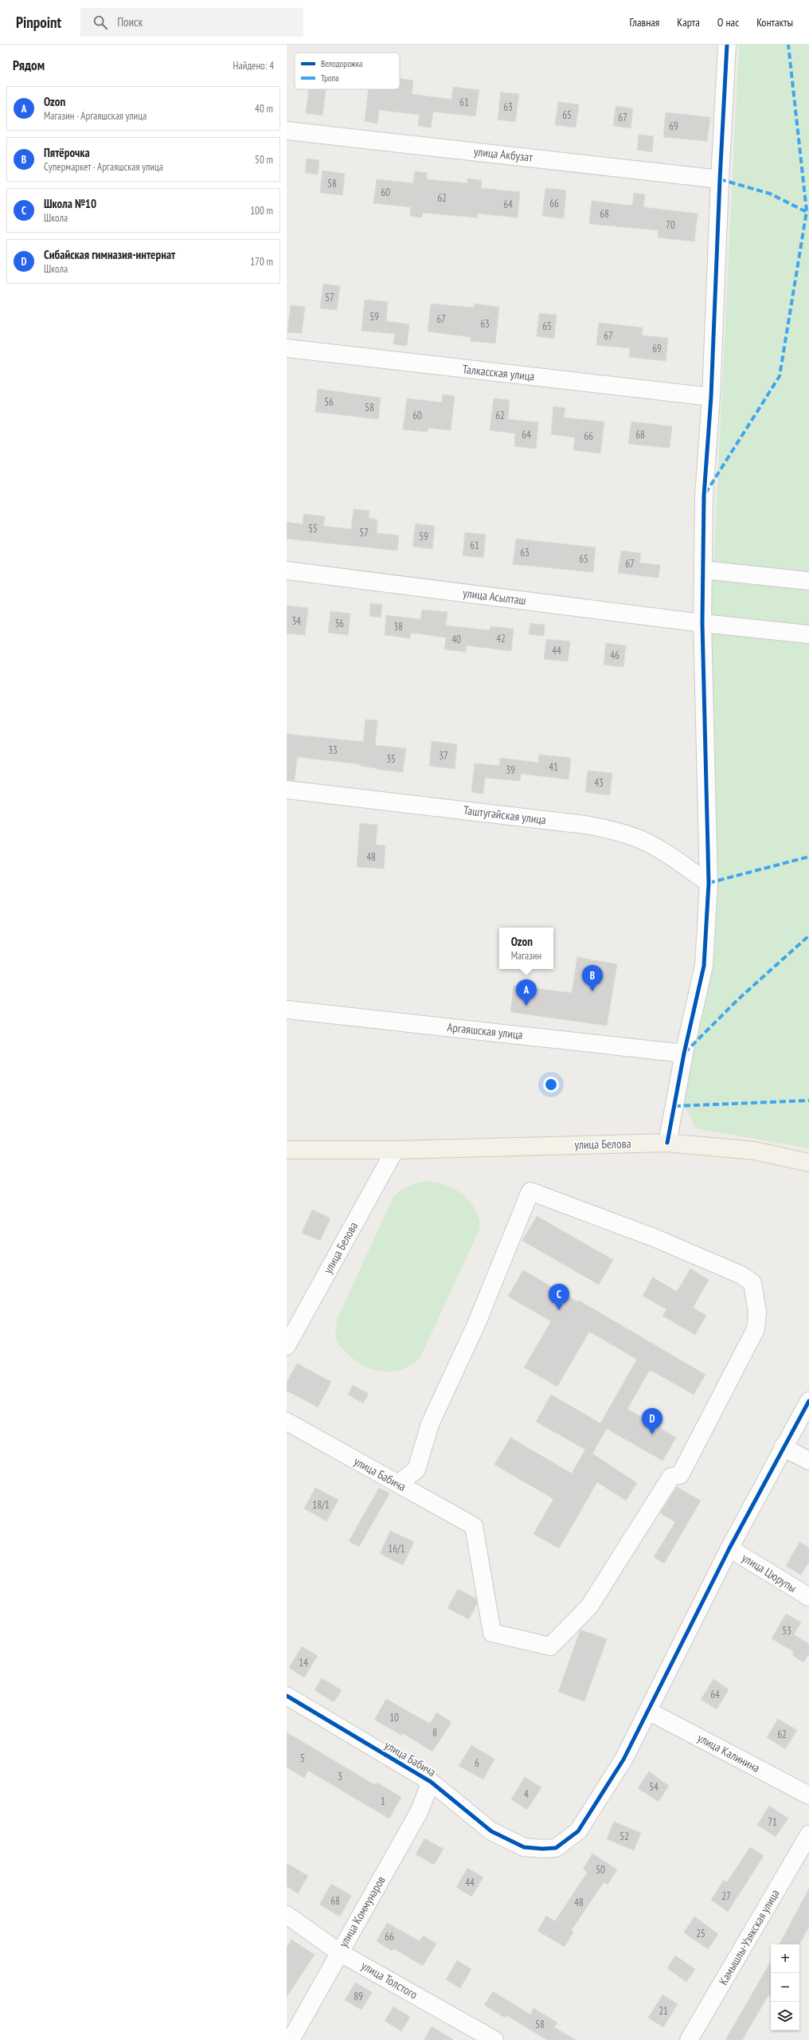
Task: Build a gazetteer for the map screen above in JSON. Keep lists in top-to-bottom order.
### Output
{
  "streets": {
    "main road": ["улица Белова"],
    "street": [
      "улица Акбузат",
      "Талкасская улица",
      "улица Асылташ",
      "Таштугайская улица",
      "Аргаяшская улица",
      "улица Бабича",
      "улица Цюрупы",
      "улица Калинина",
      "улица Коммунаров",
      "Камышлы-Узякская улица",
      "улица Толстого"
    ]
  },
  "crossings": [
    ["улица Бабича", "улица Калинина"],
    ["улица Бабича", "улица Коммунаров"],
    ["улица Коммунаров", "улица Толстого"]
  ],
  "house_numbers": [
    "61",
    "63",
    "65",
    "67",
    "69",
    "58",
    "60",
    "62",
    "66",
    "64",
    "68",
    "70",
    "57",
    "59",
    "67",
    "63",
    "65",
    "67",
    "69",
    "56",
    "58",
    "60",
    "62",
    "64",
    "68",
    "66",
    "55",
    "57",
    "59",
    "61",
    "63",
    "65",
    "67",
    "34",
    "36",
    "38",
    "42",
    "40",
    "44",
    "46",
    "33",
    "37",
    "35",
    "41",
    "39",
    "43",
    "48",
    "18/1",
    "16/1",
    "53",
    "14",
    "64",
    "10",
    "8",
    "62",
    "5",
    "6",
    "3",
    "54",
    "4",
    "1",
    "71",
    "52",
    "50",
    "44",
    "27",
    "68",
    "48",
    "25",
    "66",
    "89",
    "21",
    "58"
  ],
  "legend": ["Велодорожка", "Тропа"],
  "page": {
    "header": "Pinpoint",
    "search": "Поиск",
    "nav": [
      "Главная",
      "Карта",
      "О нас",
      "Контакты"
    ],
    "heading": ["Рядом", "Найдено: 4"],
    "list": [
      {
        "mark": "A",
        "name": "Ozon",
        "note": "Магазин · Аргаяшская улица",
        "value": "40 m"
      },
      {
        "mark": "B",
        "name": "Пятёрочка",
        "note": "Супермаркет · Аргаяшская улица",
        "value": "50 m"
      },
      {
        "mark": "C",
        "name": "Школа №10",
        "note": "Школа",
        "value": "100 m"
      },
      {
        "mark": "D",
        "name": "Сибайская гимназия-интернат",
        "note": "Школа",
        "value": "170 m"
      }
    ],
    "popup": ["Ozon", "Магазин"],
    "pins": [
      "B",
      "A",
      "C",
      "D"
    ],
    "map_buttons": ["+", "−"]
  }
}
